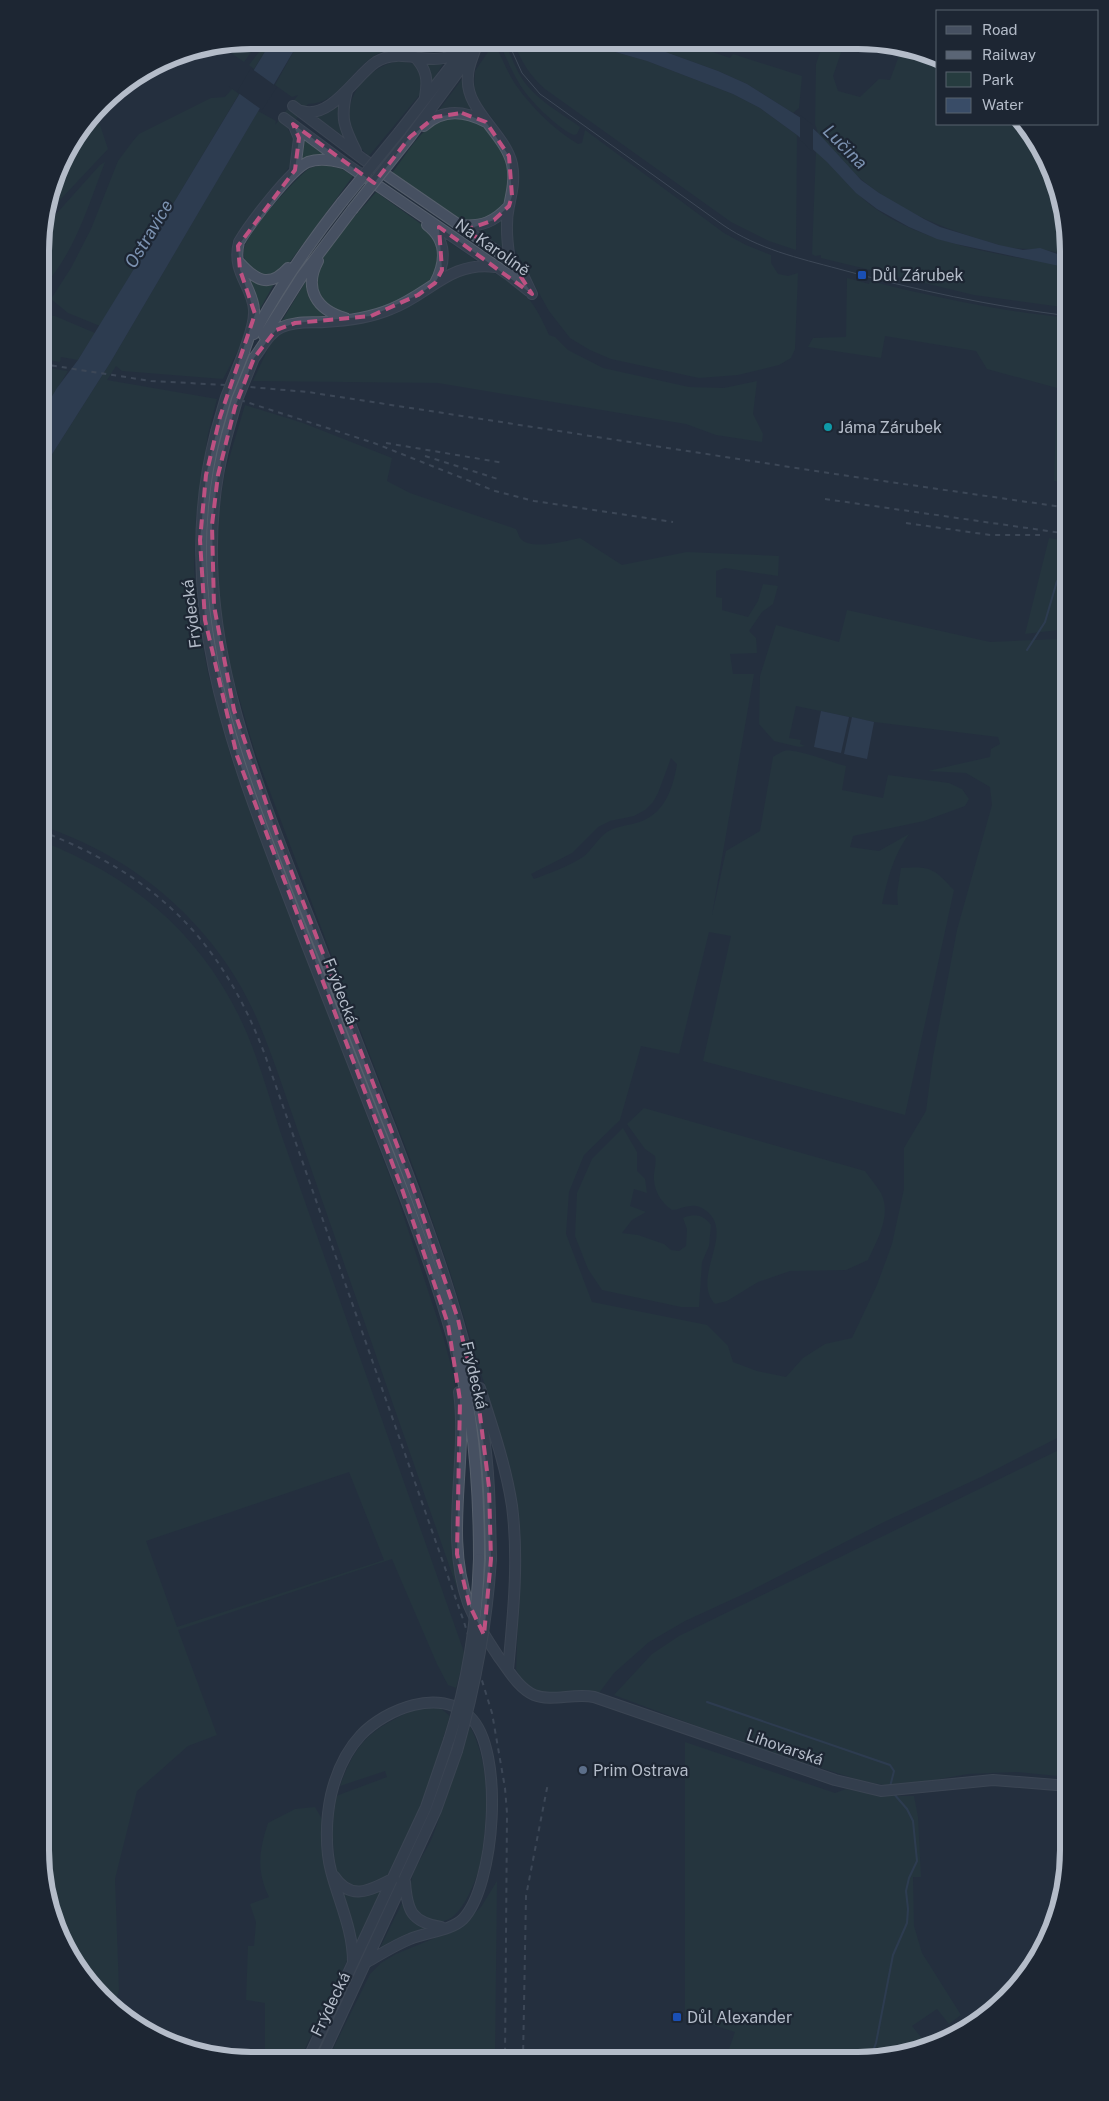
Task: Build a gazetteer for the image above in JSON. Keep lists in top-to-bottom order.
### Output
{
  "streets": {
    "main road": ["Na Karolíně", "Frýdecká", "Lihovarská"]
  },
  "crossings": [
    ["Frýdecká", "Lihovarská"]
  ],
  "water": ["Lučina", "Ostravice"],
  "places": {
    "transit": ["Důl Zárubek", "Důl Alexander"],
    "other": ["Jáma Zárubek", "Prim Ostrava"]
  },
  "legend": [
    "Road",
    "Railway",
    "Park",
    "Water"
  ]
}
